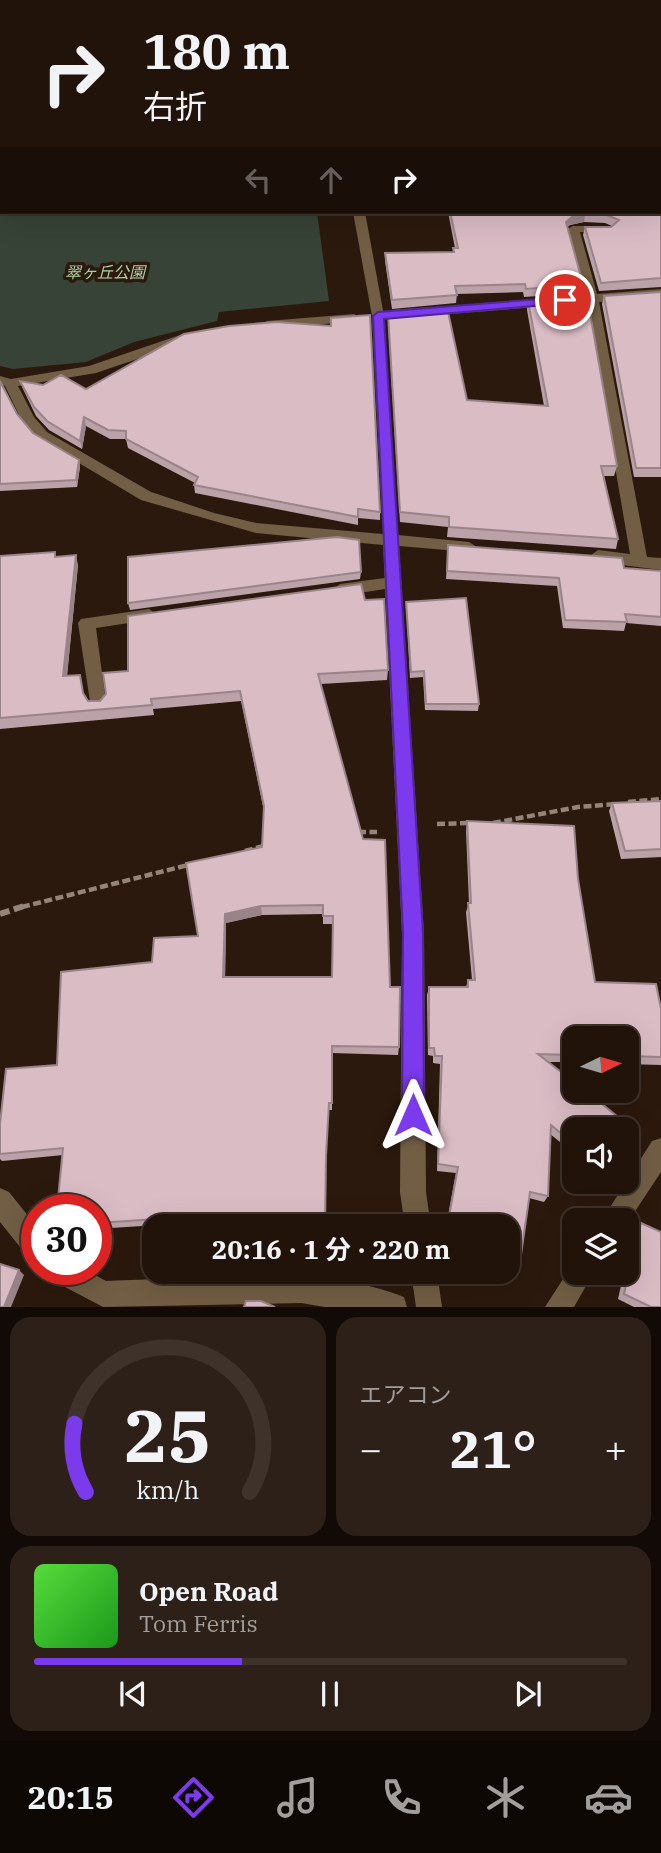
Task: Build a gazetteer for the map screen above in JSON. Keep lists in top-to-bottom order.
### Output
{
  "parks": ["翠ヶ丘公園"],
  "north": "right",
  "page": {
    "turn": ["180 m", "右折"],
    "limit": "30",
    "trip": "20:16 · 1 分 · 220 m",
    "tile": "エアコン",
    "heat": ["−", "21°", "+"],
    "song": ["Open Road", "Tom Ferris"],
    "tabs": "20:15",
    "gauge": ["25", "km/h"]
  }
}
